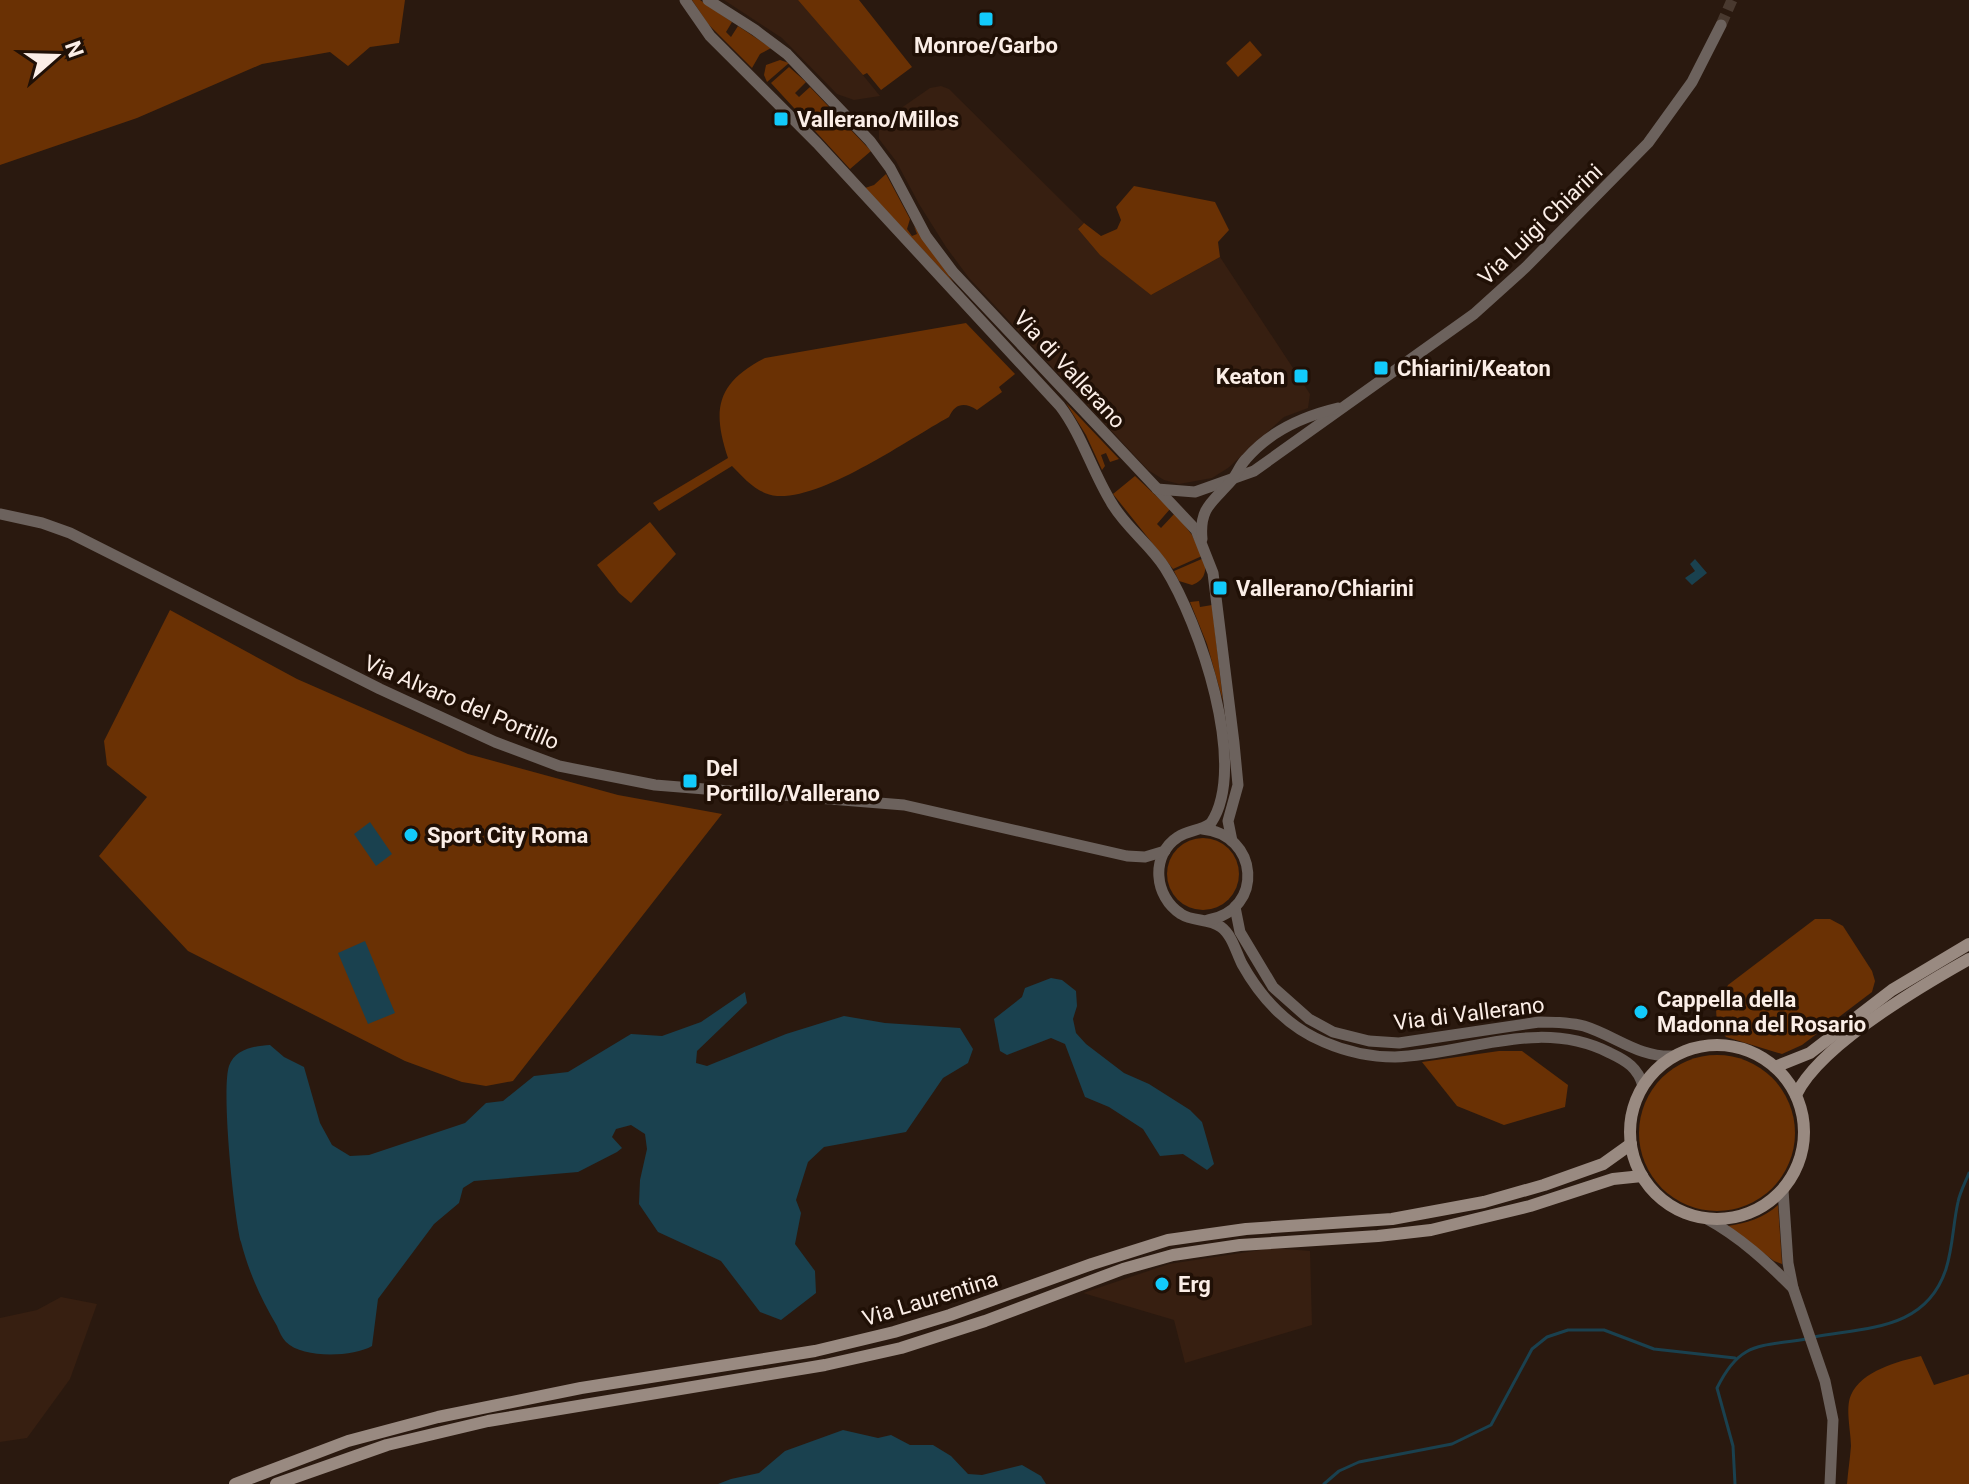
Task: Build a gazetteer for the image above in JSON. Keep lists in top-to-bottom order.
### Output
{
  "streets": {
    "main road": ["Via Laurentina"],
    "street": ["Via Luigi Chiarini", "Via di Vallerano", "Via Alvaro del Portillo"]
  },
  "crossings": [
    ["Via Luigi Chiarini", "Via di Vallerano"],
    ["Via di Vallerano", "Via Alvaro del Portillo"],
    ["Via di Vallerano", "Via Laurentina"]
  ],
  "places": {
    "transit": [
      "Monroe/Garbo",
      "Vallerano/Millos",
      "Chiarini/Keaton",
      "Keaton",
      "Vallerano/Chiarini",
      "Del Portillo/Vallerano"
    ],
    "other": ["Sport City Roma", "Cappella della Madonna del Rosario", "Erg"]
  },
  "north": "right"
}
